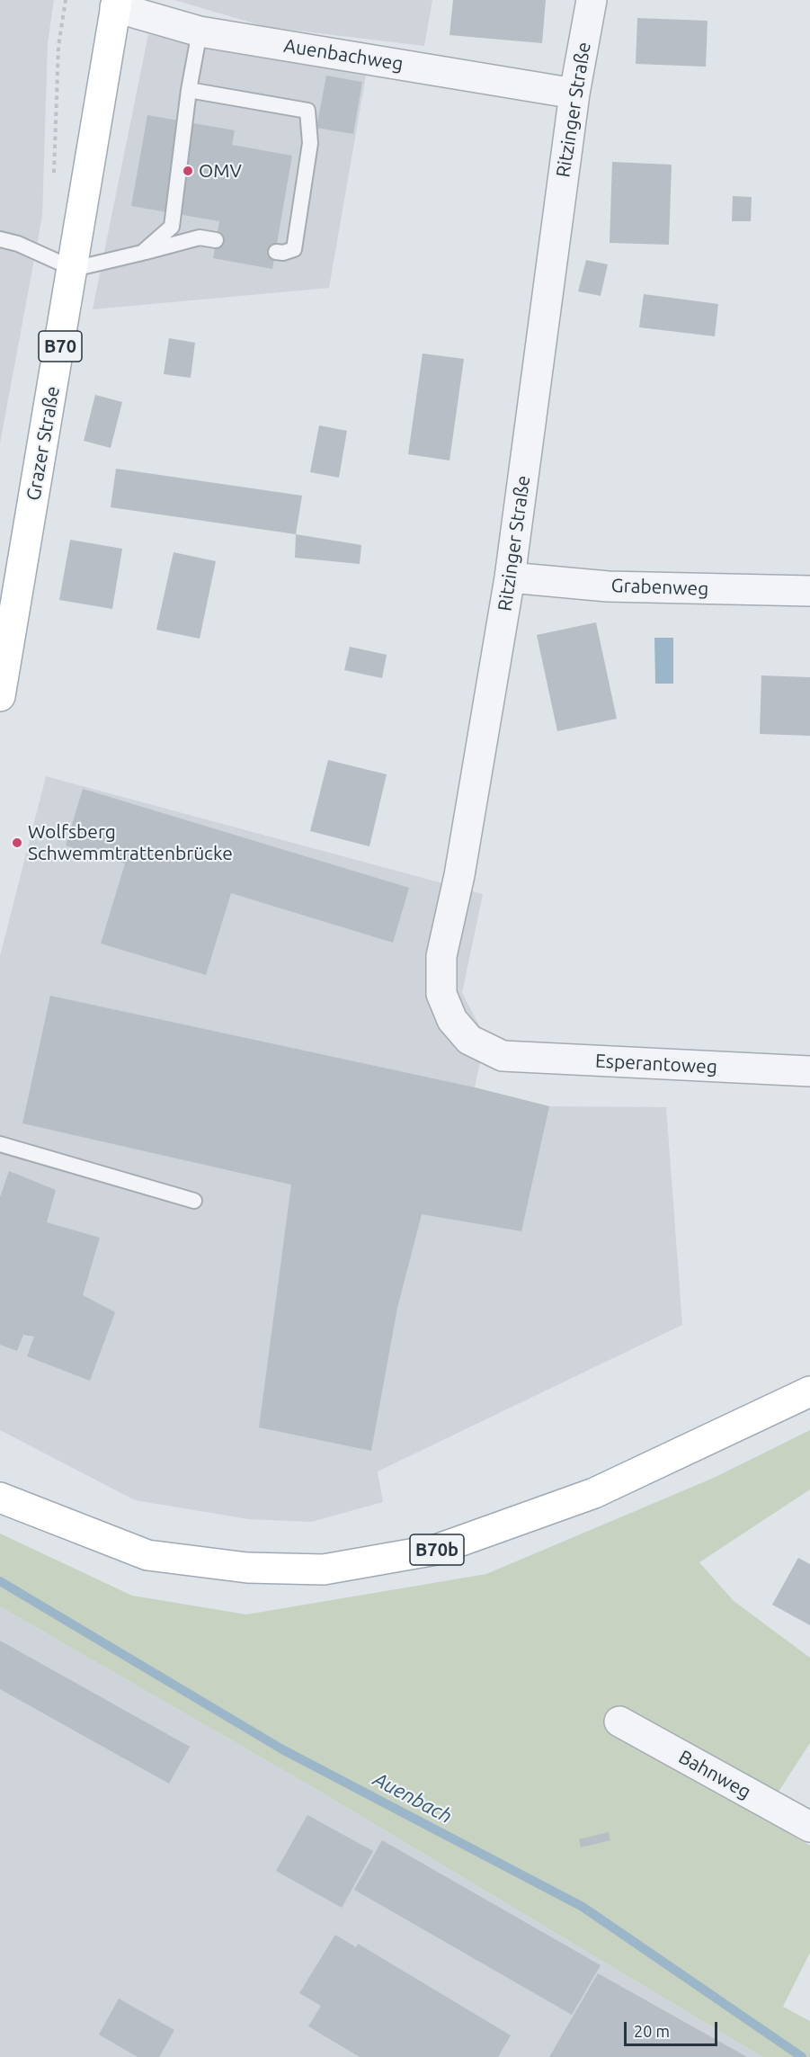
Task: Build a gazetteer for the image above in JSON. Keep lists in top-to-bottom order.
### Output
{
  "streets": {
    "main road": ["B70", "Grazer Straße", "B70b"],
    "street": [
      "Auenbachweg",
      "Ritzinger Straße",
      "Grabenweg",
      "Esperantoweg",
      "Bahnweg"
    ]
  },
  "crossings": [
    ["Auenbachweg", "Ritzinger Straße"],
    ["Auenbachweg", "Grazer Straße"],
    ["Ritzinger Straße", "Grabenweg"],
    ["Ritzinger Straße", "Esperantoweg"]
  ],
  "water": ["Auenbach"],
  "places": ["OMV", "Wolfsberg Schwemmtrattenbrücke"],
  "scale_bar": "20 m"
}
